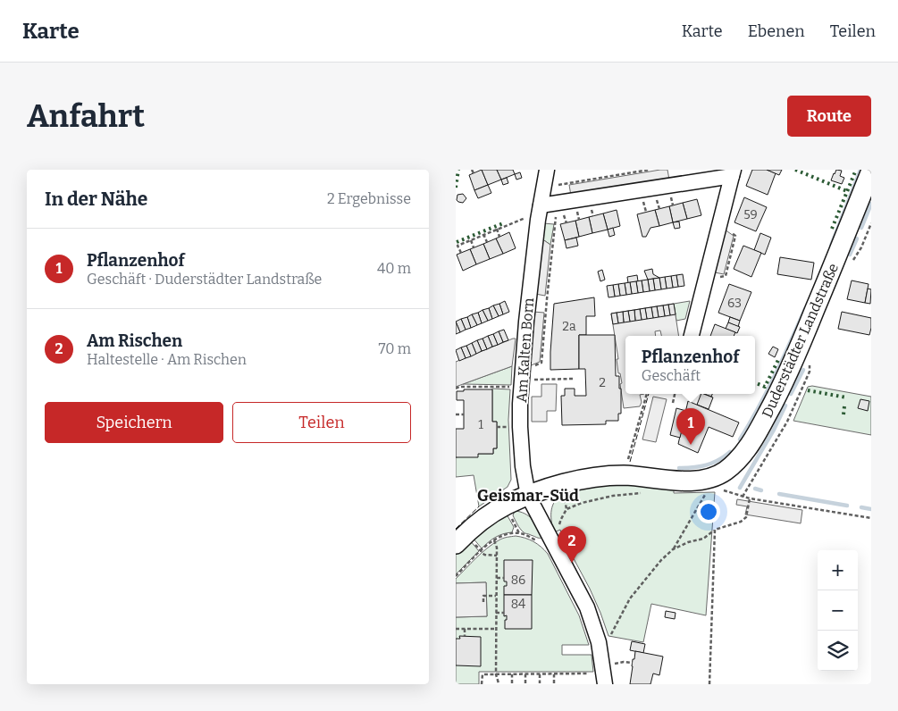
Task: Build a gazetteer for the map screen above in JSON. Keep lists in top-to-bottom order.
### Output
{
  "streets": {
    "main road": ["Duderstädter Landstraße"],
    "street": ["Am Kalten Born"]
  },
  "crossings": [
    ["Duderstädter Landstraße", "Am Kalten Born"]
  ],
  "districts": ["Geismar-Süd"],
  "house_numbers": [
    "59",
    "63",
    "2a",
    "2",
    "1",
    "86",
    "84"
  ],
  "page": {
    "header": "Karte",
    "nav": ["Karte", "Ebenen", "Teilen"],
    "buttons": [
      "Route",
      ["Speichern", "Teilen"]
    ],
    "title": "Anfahrt",
    "heading": ["In der Nähe", "2 Ergebnisse"],
    "list": [
      {
        "mark": "1",
        "name": "Pflanzenhof",
        "note": "Geschäft · Duderstädter Landstraße",
        "value": "40 m"
      },
      {
        "mark": "2",
        "name": "Am Rischen",
        "note": "Haltestelle · Am Rischen",
        "value": "70 m"
      }
    ],
    "popup": ["Pflanzenhof", "Geschäft"],
    "pins": ["1", "2"],
    "map_buttons": ["+", "−"]
  }
}
